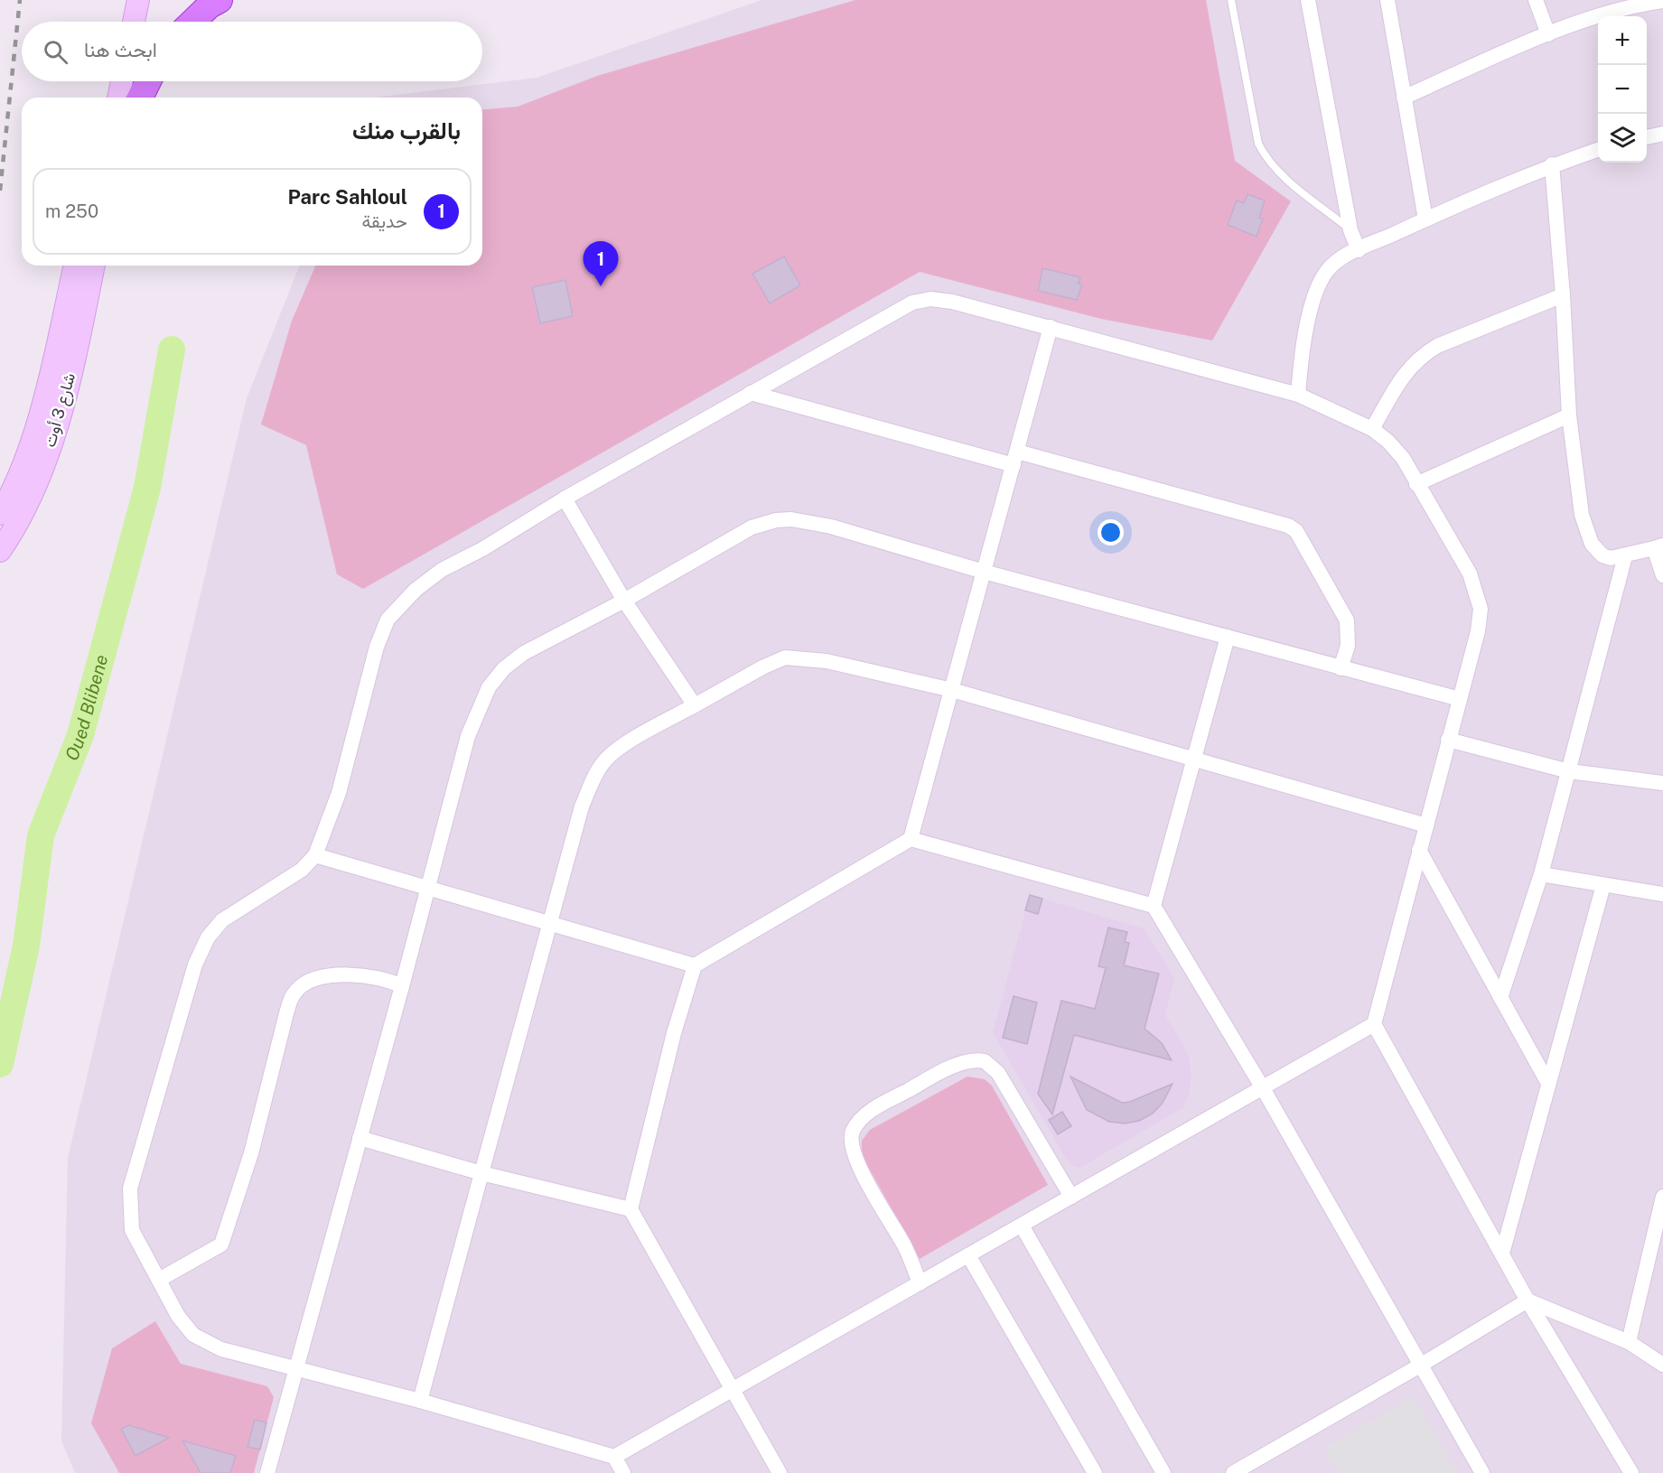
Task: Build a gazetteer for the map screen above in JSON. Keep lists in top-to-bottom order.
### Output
{
  "streets": {
    "main road": ["شارع 3 أوت"]
  },
  "water": ["Oued Blibene"],
  "page": {
    "map_buttons": ["+", "−"],
    "search": "ابحث هنا",
    "heading": "بالقرب منك",
    "list": [
      {
        "mark": "1",
        "name": "Parc Sahloul",
        "note": "حديقة",
        "value": "250 m"
      }
    ],
    "pins": "1"
  }
}
